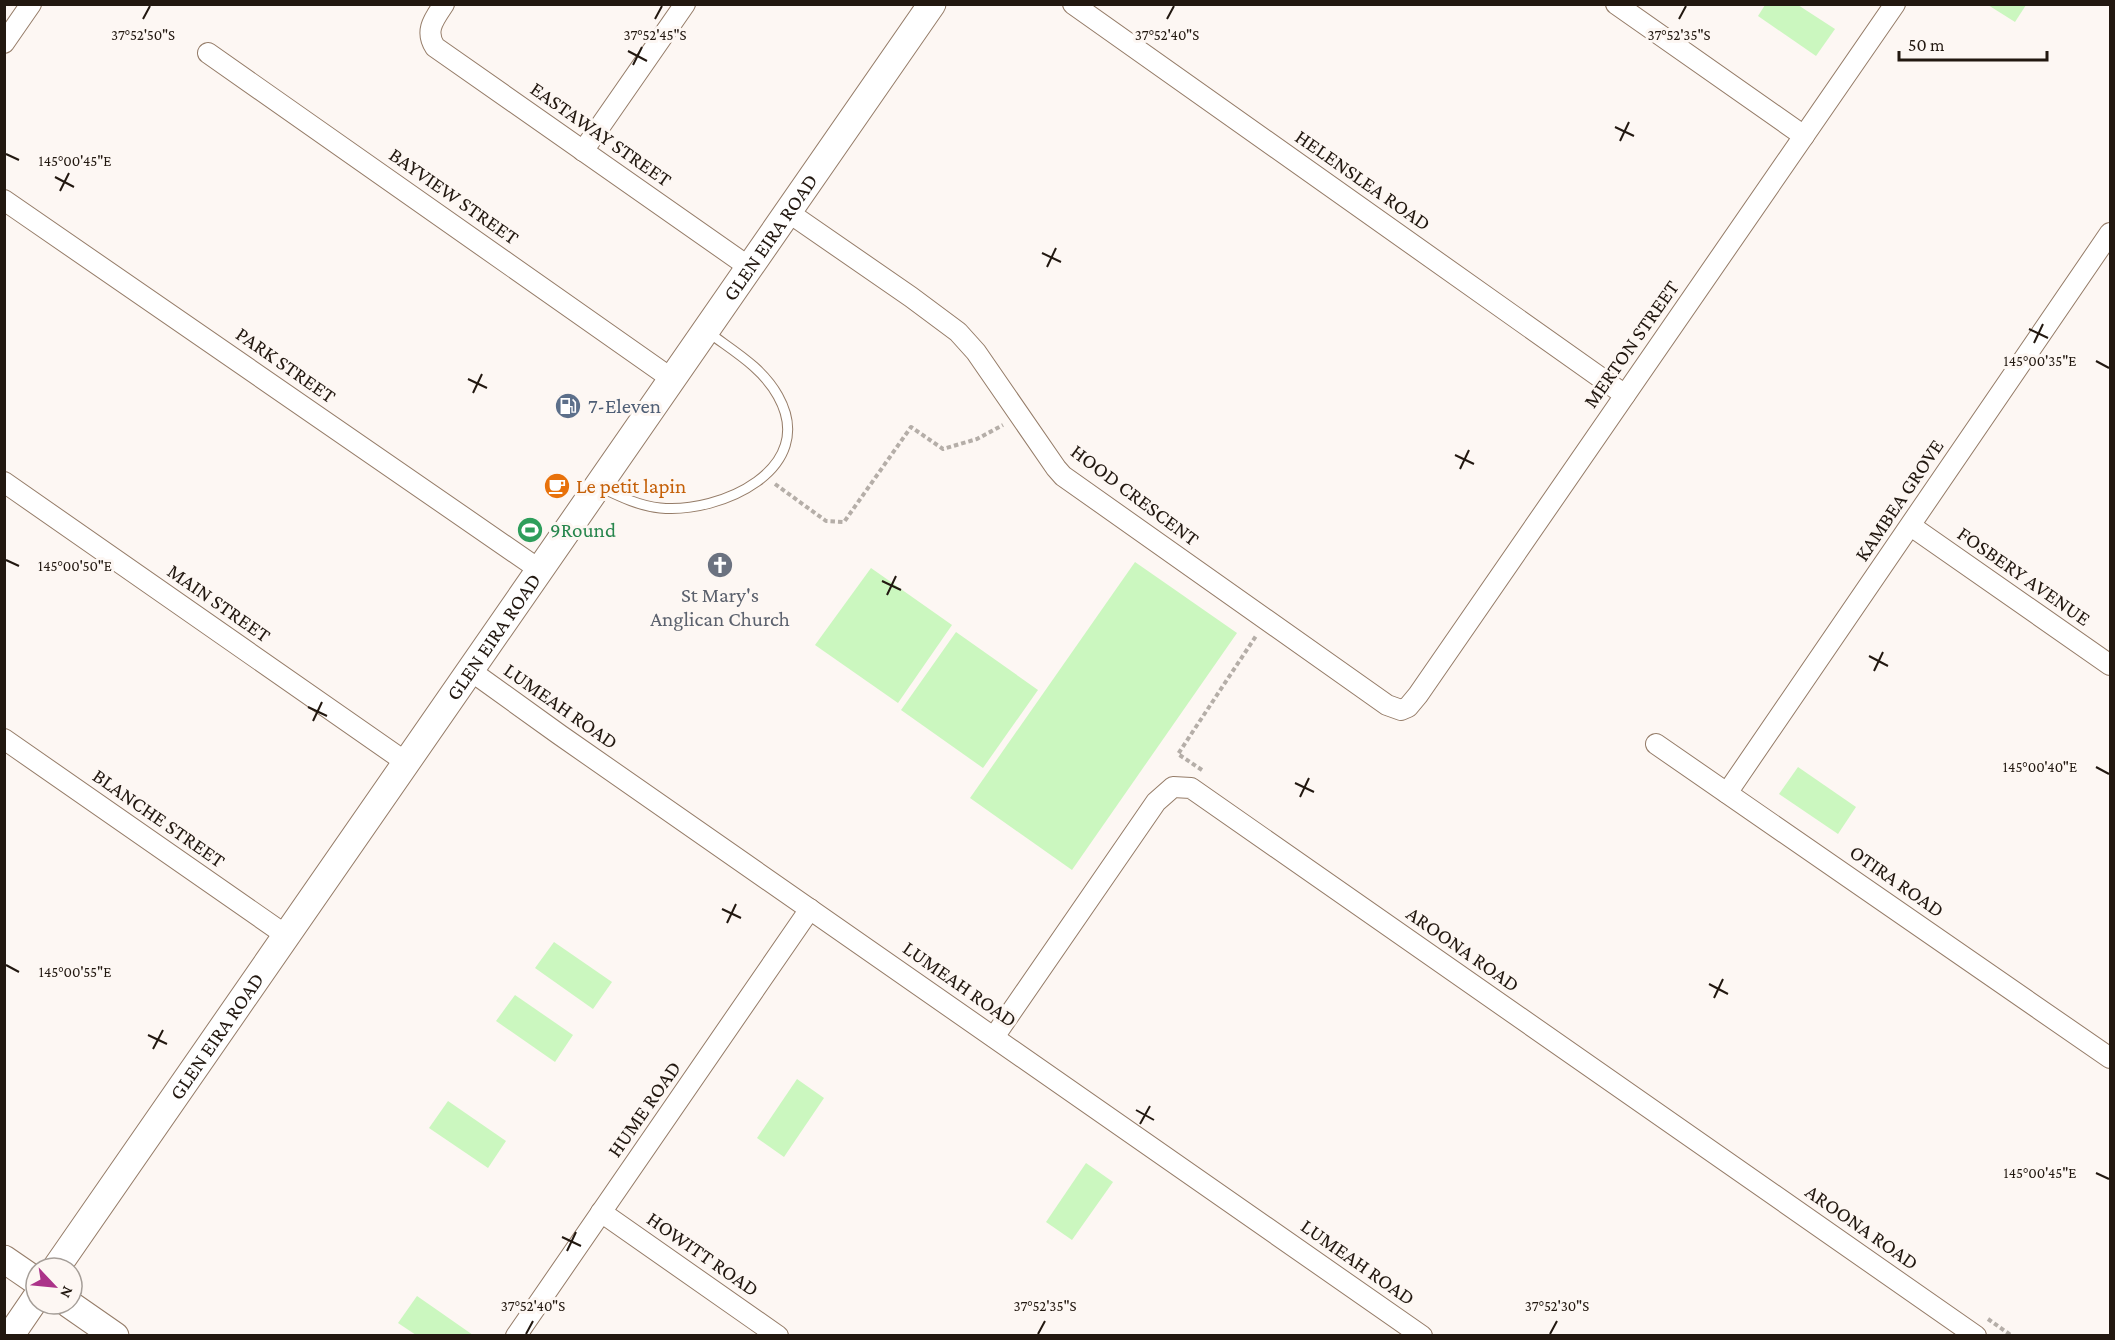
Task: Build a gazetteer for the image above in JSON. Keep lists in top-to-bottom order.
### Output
{
  "streets": {
    "main road": ["GLEN EIRA ROAD"],
    "street": [
      "EASTAWAY STREET",
      "HELENSLEA ROAD",
      "BAYVIEW STREET",
      "MERTON STREET",
      "PARK STREET",
      "HOOD CRESCENT",
      "KAMBEA GROVE",
      "FOSBERY AVENUE",
      "MAIN STREET",
      "LUMEAH ROAD",
      "BLANCHE STREET",
      "OTIRA ROAD",
      "AROONA ROAD",
      "HUME ROAD",
      "HOWITT ROAD"
    ]
  },
  "crossings": [
    ["EASTAWAY STREET", "GLEN EIRA ROAD"],
    ["HELENSLEA ROAD", "MERTON STREET"],
    ["BAYVIEW STREET", "GLEN EIRA ROAD"],
    ["GLEN EIRA ROAD", "PARK STREET"],
    ["GLEN EIRA ROAD", "HOOD CRESCENT"],
    ["GLEN EIRA ROAD", "MAIN STREET"],
    ["GLEN EIRA ROAD", "LUMEAH ROAD"],
    ["GLEN EIRA ROAD", "BLANCHE STREET"],
    ["MERTON STREET", "HOOD CRESCENT"],
    ["KAMBEA GROVE", "FOSBERY AVENUE"],
    ["KAMBEA GROVE", "OTIRA ROAD"],
    ["LUMEAH ROAD", "AROONA ROAD"],
    ["LUMEAH ROAD", "HUME ROAD"],
    ["HUME ROAD", "HOWITT ROAD"]
  ],
  "places": {
    "fuel station": ["7-Eleven"],
    "cafe": ["Le petit lapin"],
    "sports": ["9Round"],
    "church": ["St Mary's Anglican Church"]
  },
  "scale_bar": "50 m",
  "north": "bottom right",
  "coordinates": [
    "37°52'50\"S",
    "37°52'45\"S",
    "37°52'40\"S",
    "37°52'35\"S",
    "145°00'45\"E",
    "145°00'35\"E",
    "145°00'50\"E",
    "145°00'40\"E",
    "145°00'55\"E",
    "37°52'30\"S"
  ]
}
